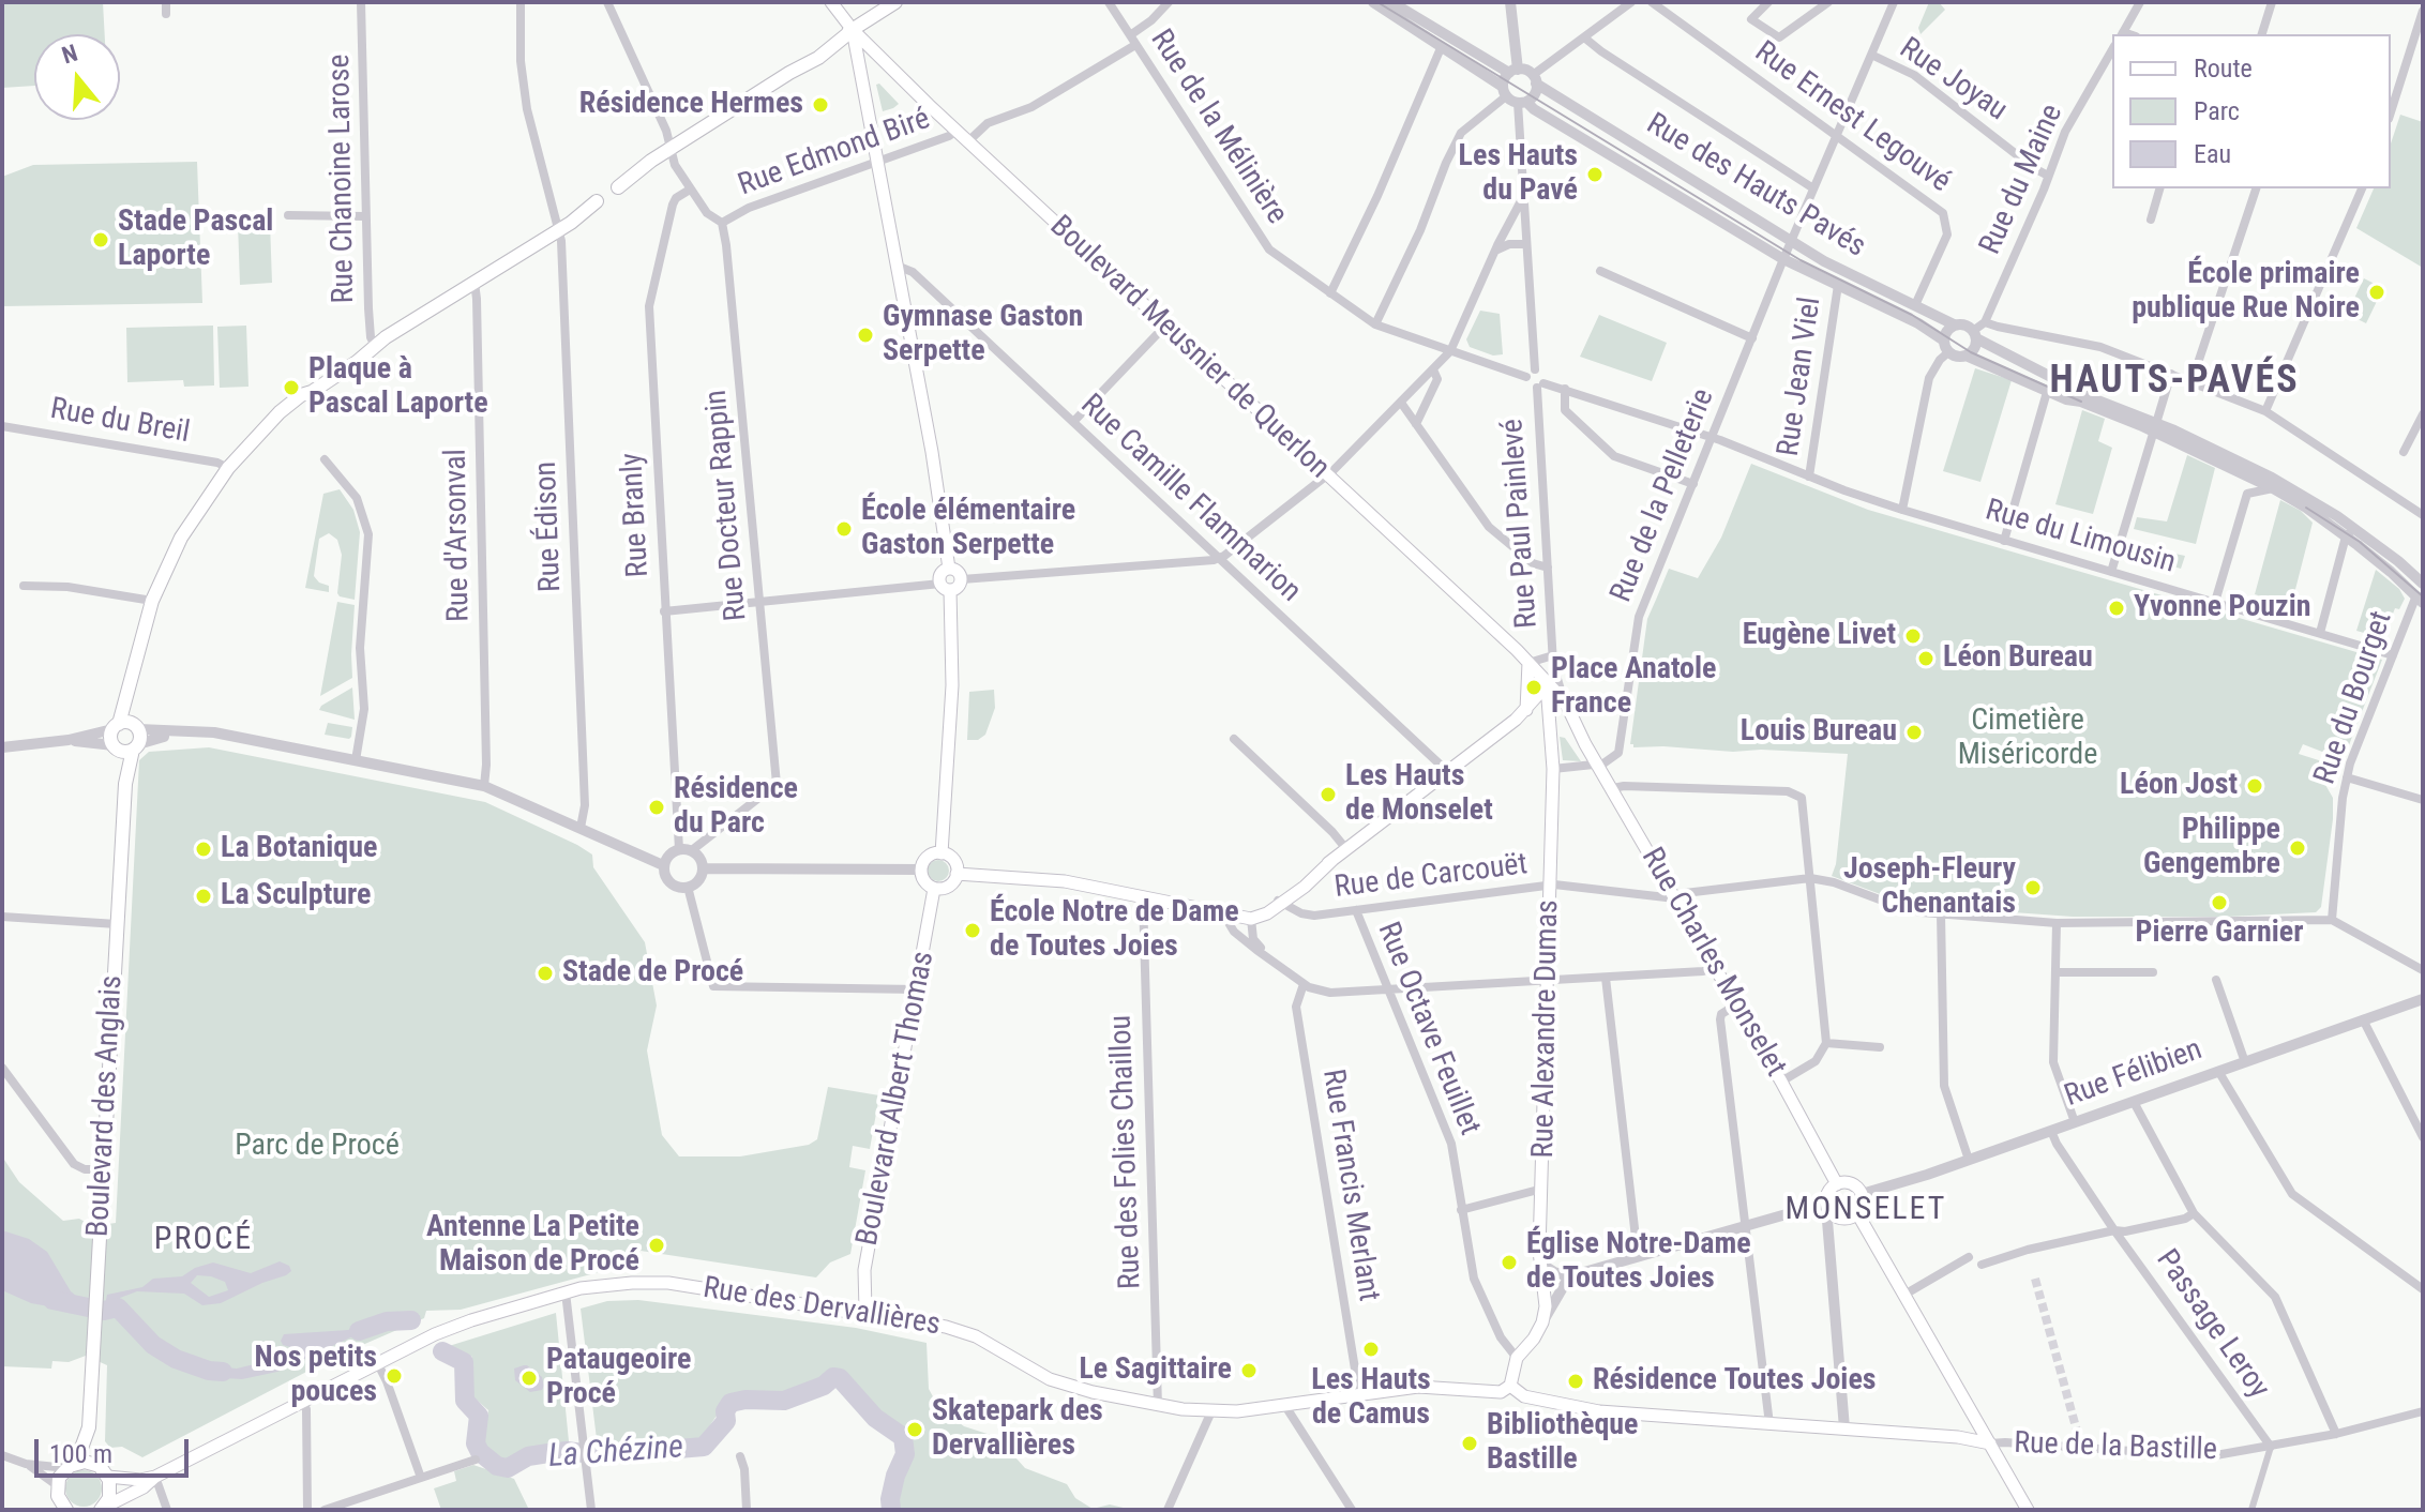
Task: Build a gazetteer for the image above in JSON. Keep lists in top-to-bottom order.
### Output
{
  "streets": {
    "main road": [
      "Boulevard Meusnier de Querlon",
      "Rue Charles Monselet",
      "Rue Alexandre Dumas",
      "Boulevard Albert Thomas",
      "Boulevard des Anglais",
      "Rue des Dervallières",
      "Rue de la Bastille"
    ],
    "street": [
      "Rue Joyau",
      "Rue Ernest Legouvé",
      "Rue de la Mélinière",
      "Rue Edmond Biré",
      "Rue Chanoine Larose",
      "Rue du Maine",
      "Rue des Hauts Pavés",
      "Rue Jean Viel",
      "Rue du Breil",
      "Rue de la Pelleterie",
      "Rue Camille Flammarion",
      "Rue Docteur Rappin",
      "Rue Branly",
      "Rue Paul Painlevé",
      "Rue Édison",
      "Rue d'Arsonval",
      "Rue du Limousin",
      "Rue du Bourget",
      "Rue de Carcouët",
      "Rue Octave Feuillet",
      "Rue Félibien",
      "Rue des Folies Chaillou",
      "Rue Francis Merlant",
      "Passage Leroy"
    ]
  },
  "crossings": [
    ["Rue Joyau", "Rue du Maine"],
    ["Rue Joyau", "Rue de la Pelleterie"],
    ["Rue Ernest Legouvé", "Rue des Hauts Pavés"],
    ["Rue Ernest Legouvé", "Rue de la Pelleterie"],
    ["Rue de la Mélinière", "Rue Edmond Biré"],
    ["Rue Edmond Biré", "Boulevard Meusnier de Querlon"],
    ["Rue Edmond Biré", "Rue Docteur Rappin"],
    ["Rue Edmond Biré", "Rue Branly"],
    ["Rue Edmond Biré", "Boulevard des Anglais"],
    ["Rue Chanoine Larose", "Boulevard des Anglais"],
    ["Rue des Hauts Pavés", "Rue Jean Viel"],
    ["Rue des Hauts Pavés", "Rue de la Pelleterie"],
    ["Boulevard Meusnier de Querlon", "Boulevard des Anglais"],
    ["Rue Jean Viel", "Rue du Limousin"],
    ["Rue du Breil", "Boulevard des Anglais"],
    ["Rue de la Pelleterie", "Rue du Limousin"],
    ["Rue de la Pelleterie", "Rue Charles Monselet"],
    ["Rue Docteur Rappin", "Rue Branly"],
    ["Rue Paul Painlevé", "Rue du Limousin"],
    ["Rue Édison", "Boulevard des Anglais"],
    ["Rue d'Arsonval", "Boulevard des Anglais"],
    ["Rue du Limousin", "Rue du Bourget"],
    ["Rue de Carcouët", "Rue Charles Monselet"],
    ["Rue de Carcouët", "Rue Octave Feuillet"],
    ["Rue de Carcouët", "Rue Alexandre Dumas"],
    ["Rue Charles Monselet", "Rue Alexandre Dumas"],
    ["Rue Charles Monselet", "Rue Félibien"],
    ["Rue Félibien", "Passage Leroy"],
    ["Boulevard Albert Thomas", "Rue des Dervallières"],
    ["Boulevard des Anglais", "Rue des Dervallières"],
    ["Rue des Folies Chaillou", "Rue des Dervallières"],
    ["Rue Francis Merlant", "Rue des Dervallières"],
    ["Rue des Dervallières", "Rue de la Bastille"],
    ["Passage Leroy", "Rue de la Bastille"]
  ],
  "districts": ["HAUTS-PAVÉS", "MONSELET", "PROCÉ"],
  "water": ["La Chézine"],
  "parks": ["Cimetière Miséricorde", "Parc de Procé"],
  "places": [
    "Résidence Hermes",
    "Les Hauts du Pavé",
    "Stade Pascal Laporte",
    "École primaire publique Rue Noire",
    "Gymnase Gaston Serpette",
    "Plaque à Pascal Laporte",
    "École élémentaire Gaston Serpette",
    "Yvonne Pouzin",
    "Eugène Livet",
    "Léon Bureau",
    "Place Anatole France",
    "Louis Bureau",
    "Léon Jost",
    "Les Hauts de Monselet",
    "Résidence du Parc",
    "Philippe Gengembre",
    "La Botanique",
    "Joseph-Fleury Chenantais",
    "La Sculpture",
    "Pierre Garnier",
    "École Notre de Dame de Toutes Joies",
    "Stade de Procé",
    "Antenne La Petite Maison de Procé",
    "Église Notre-Dame de Toutes Joies",
    "Les Hauts de Camus",
    "Le Sagittaire",
    "Nos petits pouces",
    "Pataugeoire Procé",
    "Résidence Toutes Joies",
    "Skatepark des Dervallières",
    "Bibliothèque Bastille"
  ],
  "legend": ["Route", "Parc", "Eau"],
  "scale_bar": "100 m",
  "north": "top"
}
